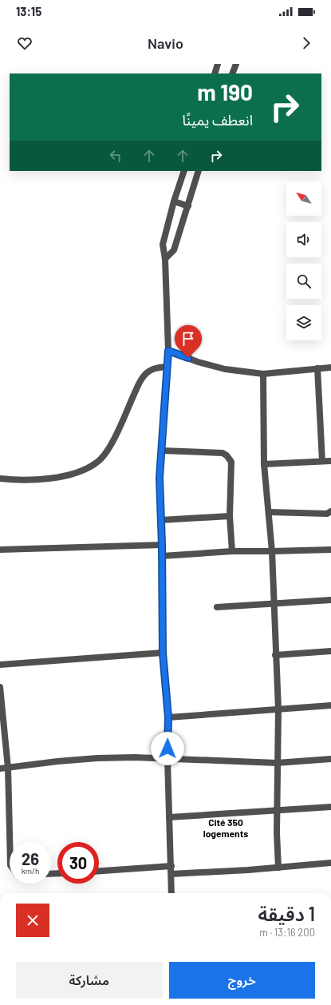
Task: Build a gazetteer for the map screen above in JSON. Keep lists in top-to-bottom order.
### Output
{
  "districts": ["Cité 350 logements"],
  "north": "top left",
  "page": {
    "status": "13:15",
    "header": "Navio",
    "turn": ["190 m", "انعطف يمينًا"],
    "speed": "26 km/h",
    "limit": "30",
    "heading": ["1 دقيقة", "200 m · 13:16"],
    "buttons": ["خروج", "مشاركة"]
  }
}
